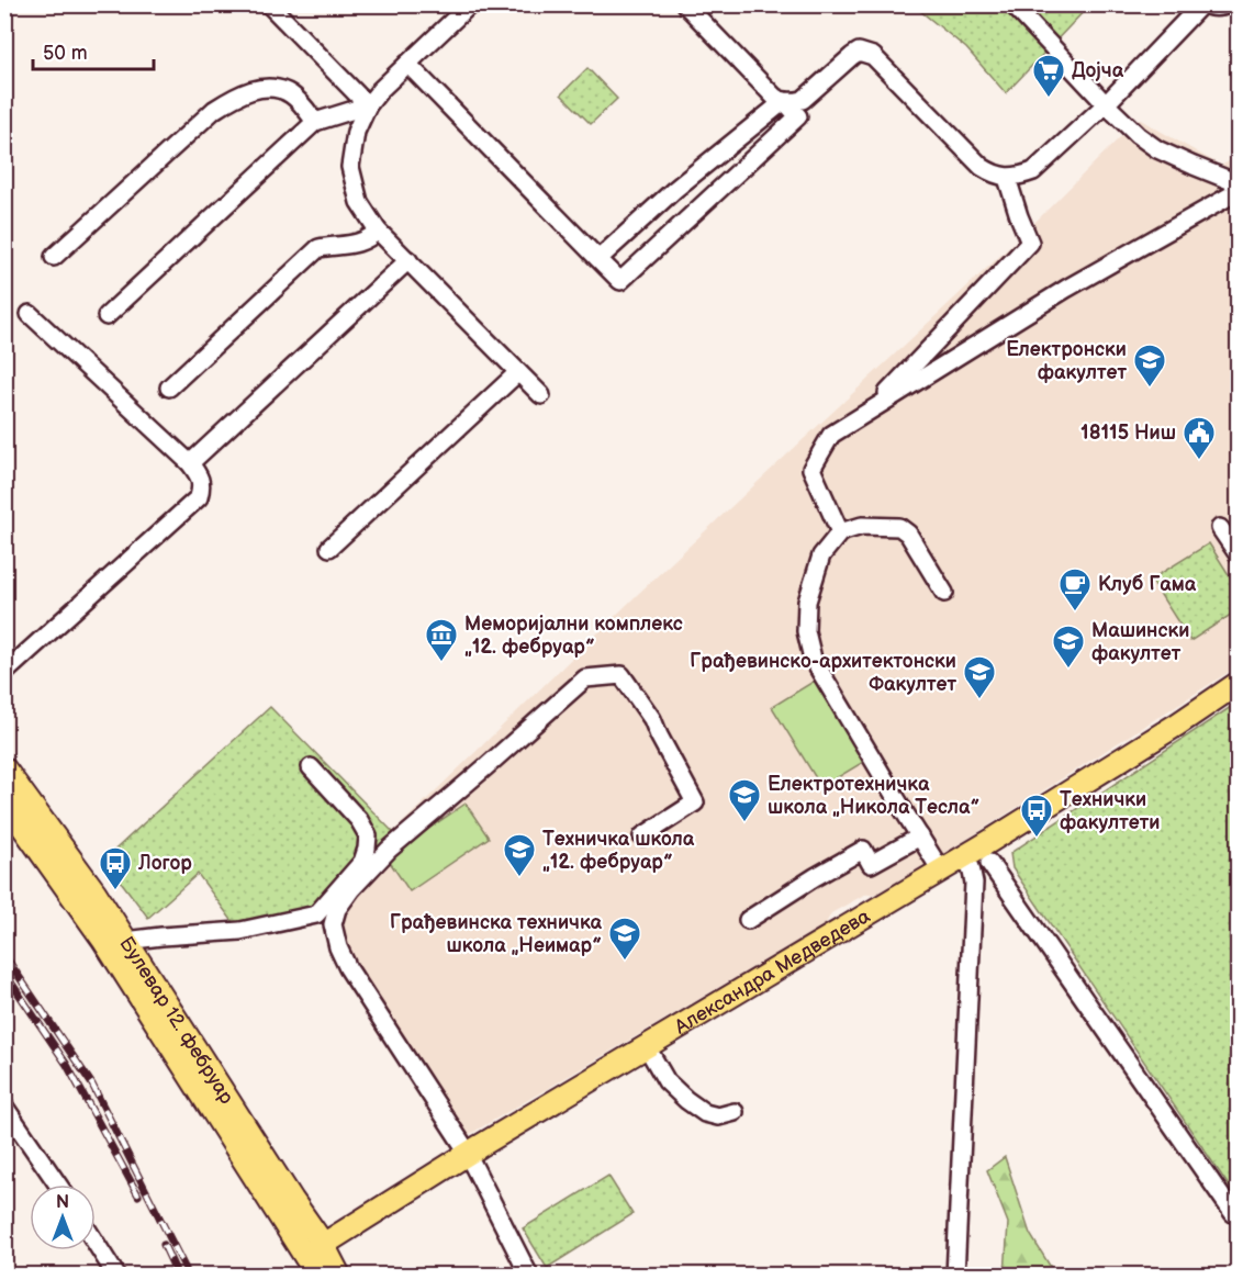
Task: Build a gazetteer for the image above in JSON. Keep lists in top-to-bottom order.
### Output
{
  "streets": {
    "main road": ["Александра Медведева", "Булевар 12. фебруар"]
  },
  "crossings": [
    ["Александра Медведева", "Булевар 12. фебруар"]
  ],
  "places": {
    "supermarket": ["Дојча"],
    "school or university": [
      "Електронски факултет",
      "Машински факултет",
      "Грађевинско-архитектонски Факултет",
      "Електротехничка школа „Никола Тесла”",
      "Техничка школа „12. фебруар”",
      "Грађевинска техничка школа „Неимар”"
    ],
    "public building": ["18115 Ниш"],
    "cafe": ["Клуб Гама"],
    "museum": ["Меморијални комплекс „12. фебруар”"],
    "bus stop": ["Технички факултети", "Логор"]
  },
  "scale_bar": "50 m",
  "north": "top"
}
